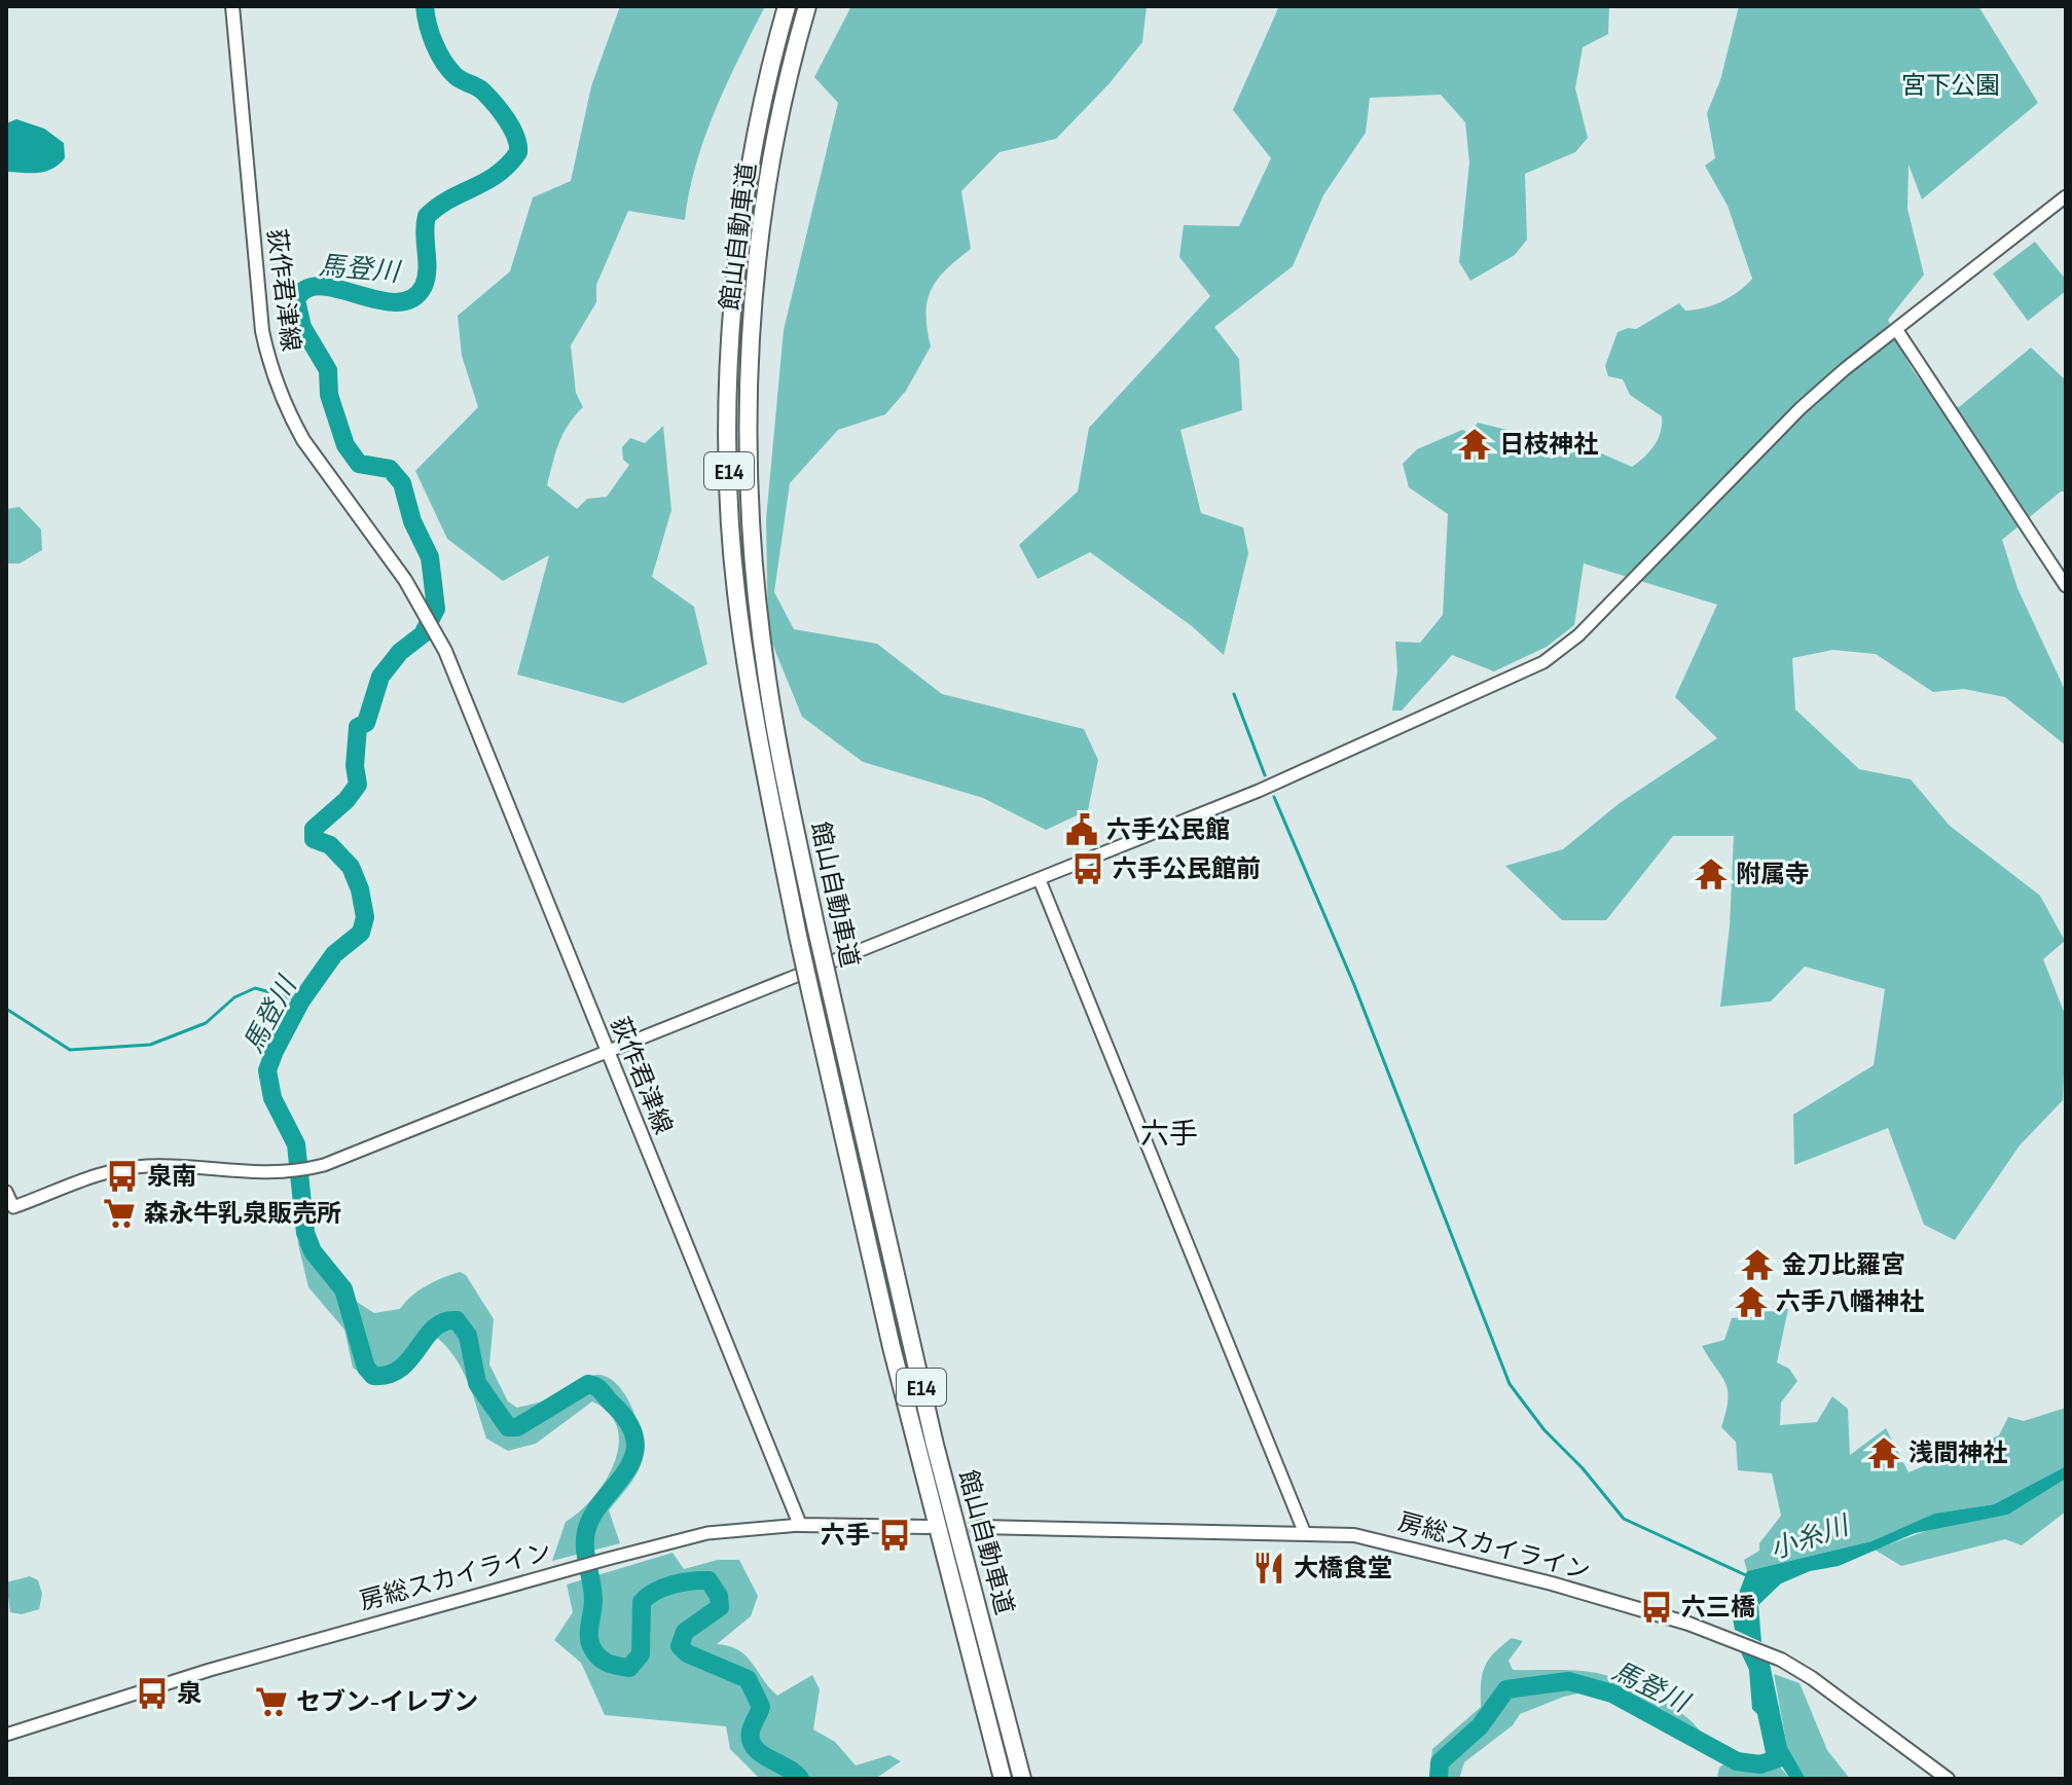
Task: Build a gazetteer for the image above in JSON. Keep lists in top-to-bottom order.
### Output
{
  "streets": {
    "highway": ["館山自動車道", "E14"],
    "main road": ["荻作君津線", "房総スカイライン"]
  },
  "crossings": [
    ["荻作君津線", "房総スカイライン"]
  ],
  "districts": ["六手"],
  "water": ["馬登川", "小糸川"],
  "parks": ["宮下公園"],
  "places": {
    "temple": [
      "日枝神社",
      "附属寺",
      "金刀比羅宮",
      "六手八幡神社",
      "浅間神社"
    ],
    "public building": ["六手公民館"],
    "bus stop": [
      "六手公民館前",
      "泉南",
      "六手",
      "六三橋",
      "泉"
    ],
    "supermarket": ["森永牛乳泉販売所", "セブン-イレブン"],
    "restaurant": ["大橋食堂"]
  }
}
